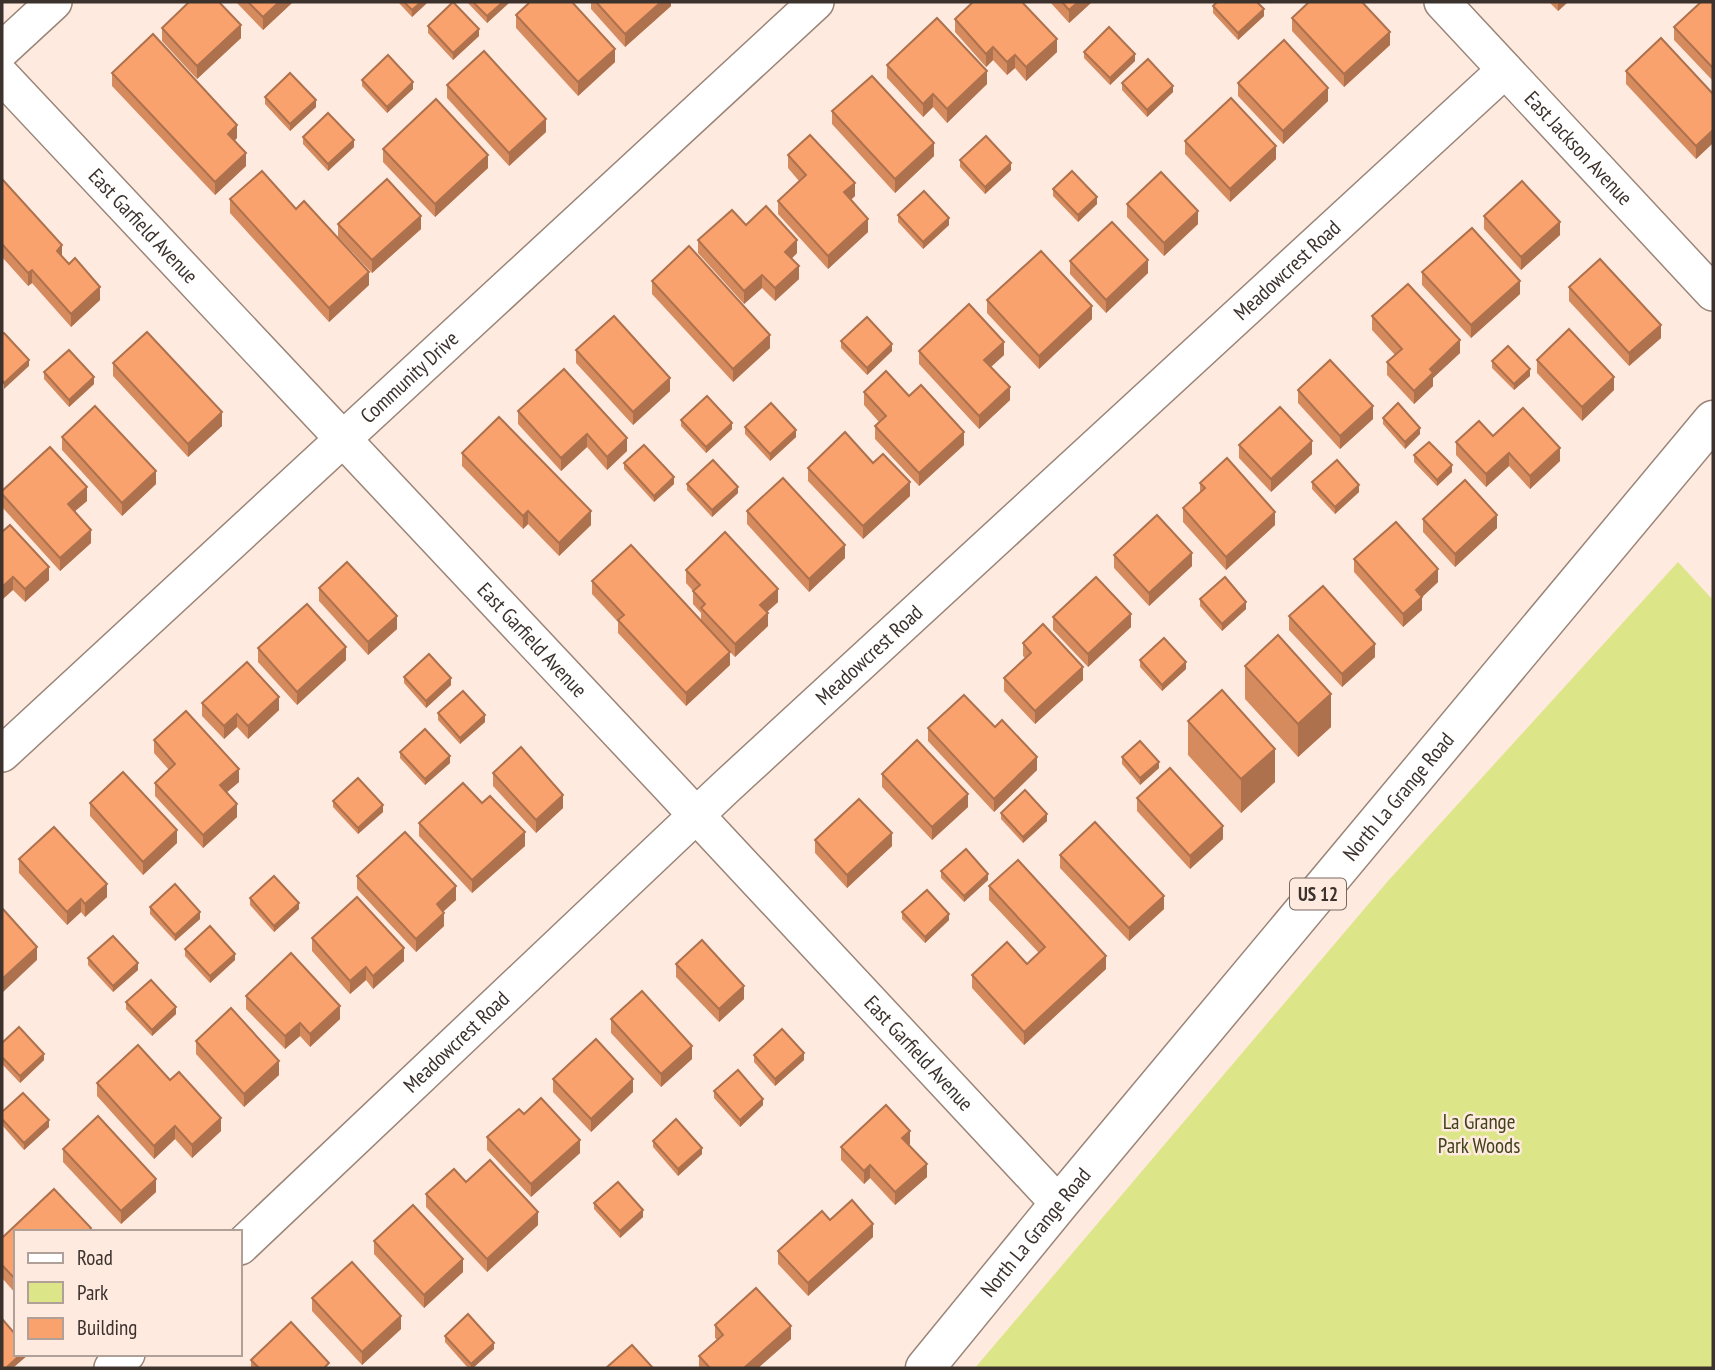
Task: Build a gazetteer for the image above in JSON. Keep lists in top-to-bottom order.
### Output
{
  "streets": {
    "main road": ["North La Grange Road", "US 12"],
    "street": [
      "East Jackson Avenue",
      "East Garfield Avenue",
      "Meadowcrest Road",
      "Community Drive"
    ]
  },
  "crossings": [
    ["East Jackson Avenue", "Meadowcrest Road"],
    ["East Garfield Avenue", "Meadowcrest Road"],
    ["East Garfield Avenue", "Community Drive"],
    ["East Garfield Avenue", "North La Grange Road"]
  ],
  "parks": ["La Grange Park Woods"],
  "legend": ["Road", "Park", "Building"]
}
